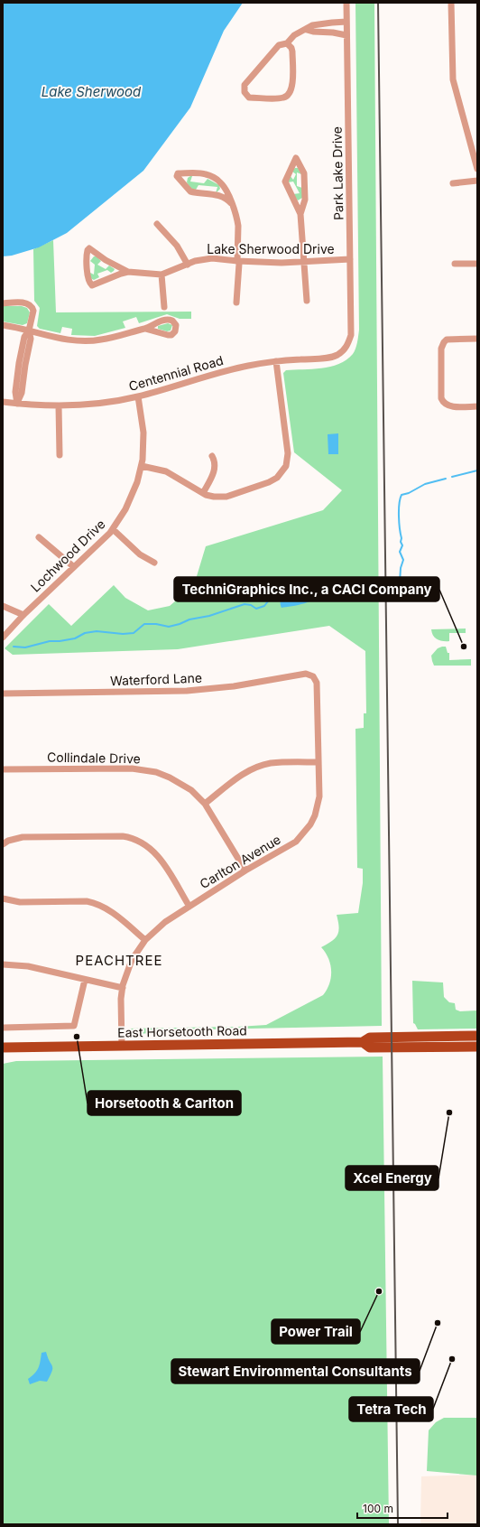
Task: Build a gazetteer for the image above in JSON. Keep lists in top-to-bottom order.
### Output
{
  "streets": {
    "main road": ["East Horsetooth Road"],
    "street": [
      "Park Lake Drive",
      "Lake Sherwood Drive",
      "Centennial Road",
      "Lochwood Drive",
      "Waterford Lane",
      "Collindale Drive",
      "Carlton Avenue"
    ]
  },
  "crossings": [
    ["Park Lake Drive", "Lake Sherwood Drive"],
    ["Park Lake Drive", "Centennial Road"],
    ["Centennial Road", "Lochwood Drive"],
    ["Waterford Lane", "Carlton Avenue"],
    ["Collindale Drive", "Carlton Avenue"],
    ["Carlton Avenue", "East Horsetooth Road"]
  ],
  "districts": ["PEACHTREE"],
  "water": ["Lake Sherwood"],
  "places": [
    "TechniGraphics Inc., a CACI Company",
    "Horsetooth & Carlton",
    "Xcel Energy",
    "Power Trail",
    "Stewart Environmental Consultants",
    "Tetra Tech"
  ],
  "scale_bar": "100 m"
}
